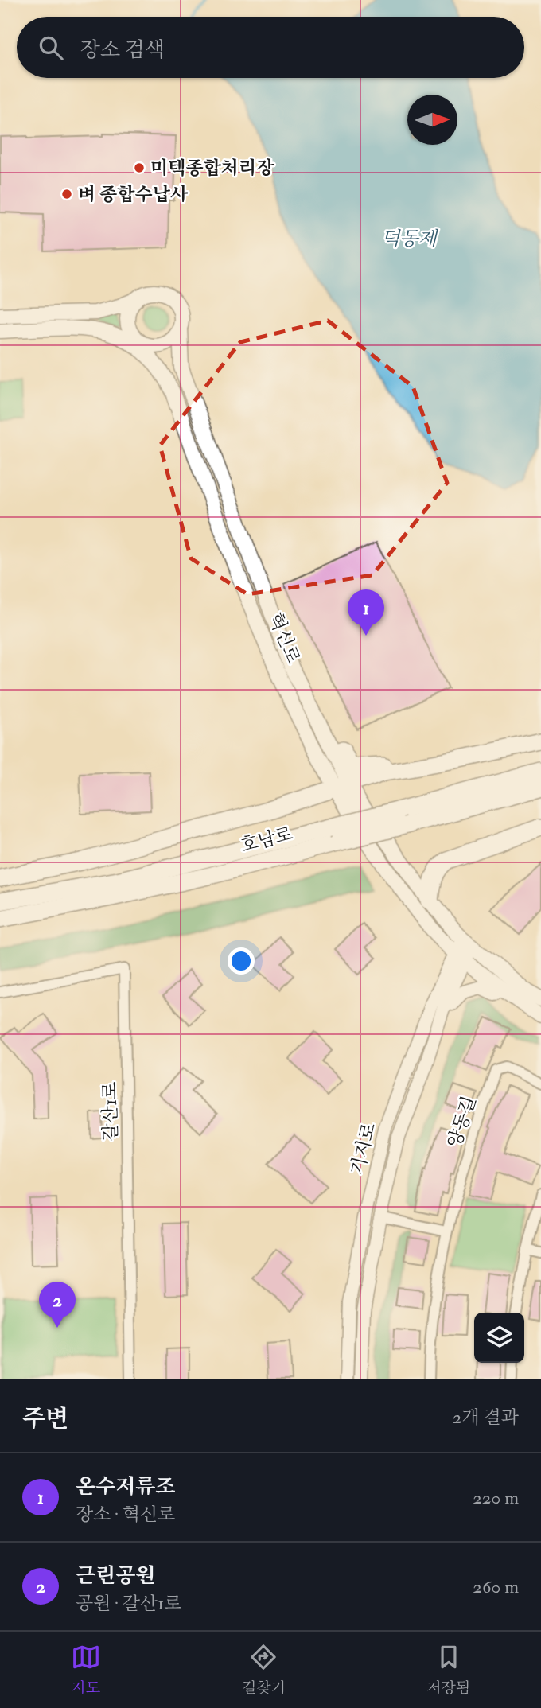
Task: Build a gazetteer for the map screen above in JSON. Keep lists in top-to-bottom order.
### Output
{
  "streets": {
    "highway": ["호남로"],
    "main road": ["혁신로"],
    "street": ["갈산1로", "양동길", "기지로"]
  },
  "crossings": [
    ["혁신로", "기지로"]
  ],
  "water": ["덕동제"],
  "places": ["미텍종합처리장", "벼 종합수납사"],
  "north": "right",
  "page": {
    "search": "장소 검색",
    "pins": ["1", "2"],
    "heading": ["주변", "2개 결과"],
    "list": [
      {
        "mark": "1",
        "name": "온수저류조",
        "note": "장소 · 혁신로",
        "value": "220 m"
      },
      {
        "mark": "2",
        "name": "근린공원",
        "note": "공원 · 갈산1로",
        "value": "260 m"
      }
    ],
    "nav": ["지도", "길찾기", "저장됨"]
  }
}
